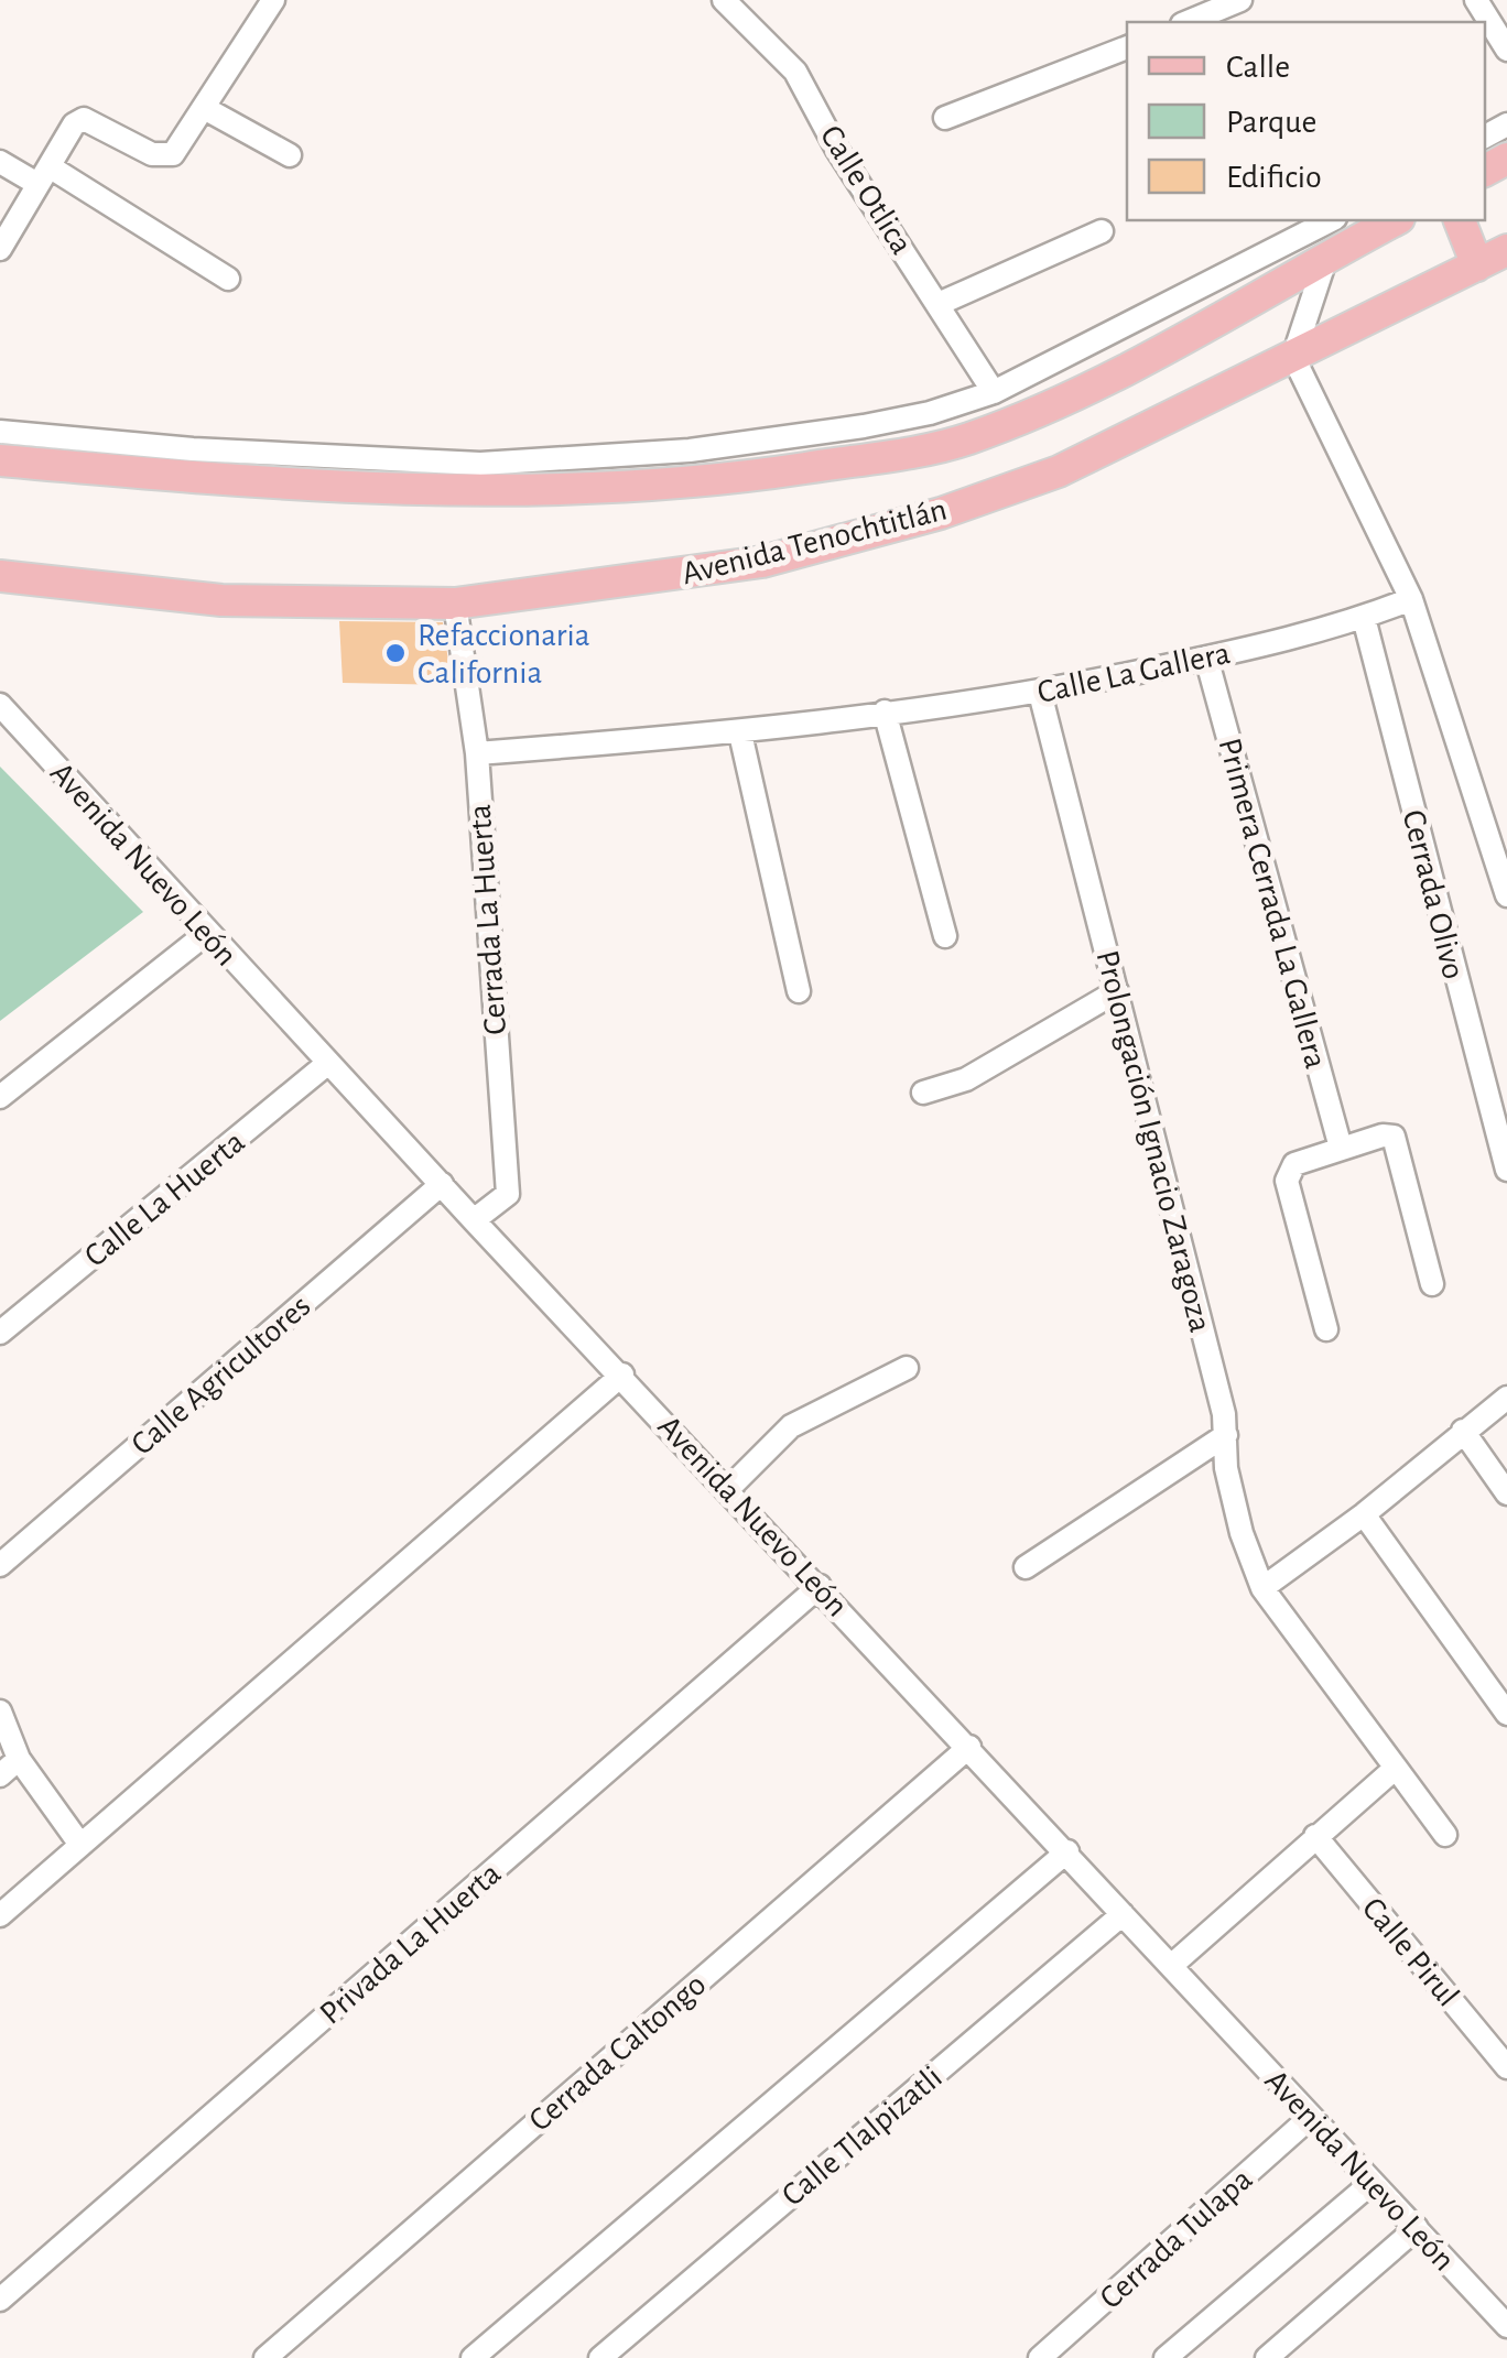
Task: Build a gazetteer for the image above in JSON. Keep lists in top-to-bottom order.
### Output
{
  "streets": {
    "main road": ["Avenida Tenochtitlán"],
    "street": [
      "Calle Otlica",
      "Calle La Gallera",
      "Avenida Nuevo León",
      "Cerrada Olivo",
      "Primera Cerrada La Gallera",
      "Cerrada La Huerta",
      "Prolongación Ignacio Zaragoza",
      "Calle La Huerta",
      "Calle Agricultores",
      "Privada La Huerta",
      "Calle Pirul",
      "Cerrada Caltongo",
      "Calle Tlalpizatli",
      "Cerrada Tulapa"
    ]
  },
  "crossings": [
    ["Avenida Tenochtitlán", "Cerrada La Huerta"],
    ["Calle La Gallera", "Cerrada Olivo"],
    ["Calle La Gallera", "Primera Cerrada La Gallera"],
    ["Calle La Gallera", "Cerrada La Huerta"],
    ["Calle La Gallera", "Prolongación Ignacio Zaragoza"],
    ["Avenida Nuevo León", "Cerrada La Huerta"],
    ["Avenida Nuevo León", "Calle La Huerta"],
    ["Avenida Nuevo León", "Calle Agricultores"],
    ["Avenida Nuevo León", "Privada La Huerta"],
    ["Avenida Nuevo León", "Cerrada Caltongo"],
    ["Avenida Nuevo León", "Calle Tlalpizatli"],
    ["Avenida Nuevo León", "Cerrada Tulapa"]
  ],
  "places": ["Refaccionaria California"],
  "legend": ["Calle", "Parque", "Edificio"]
}
